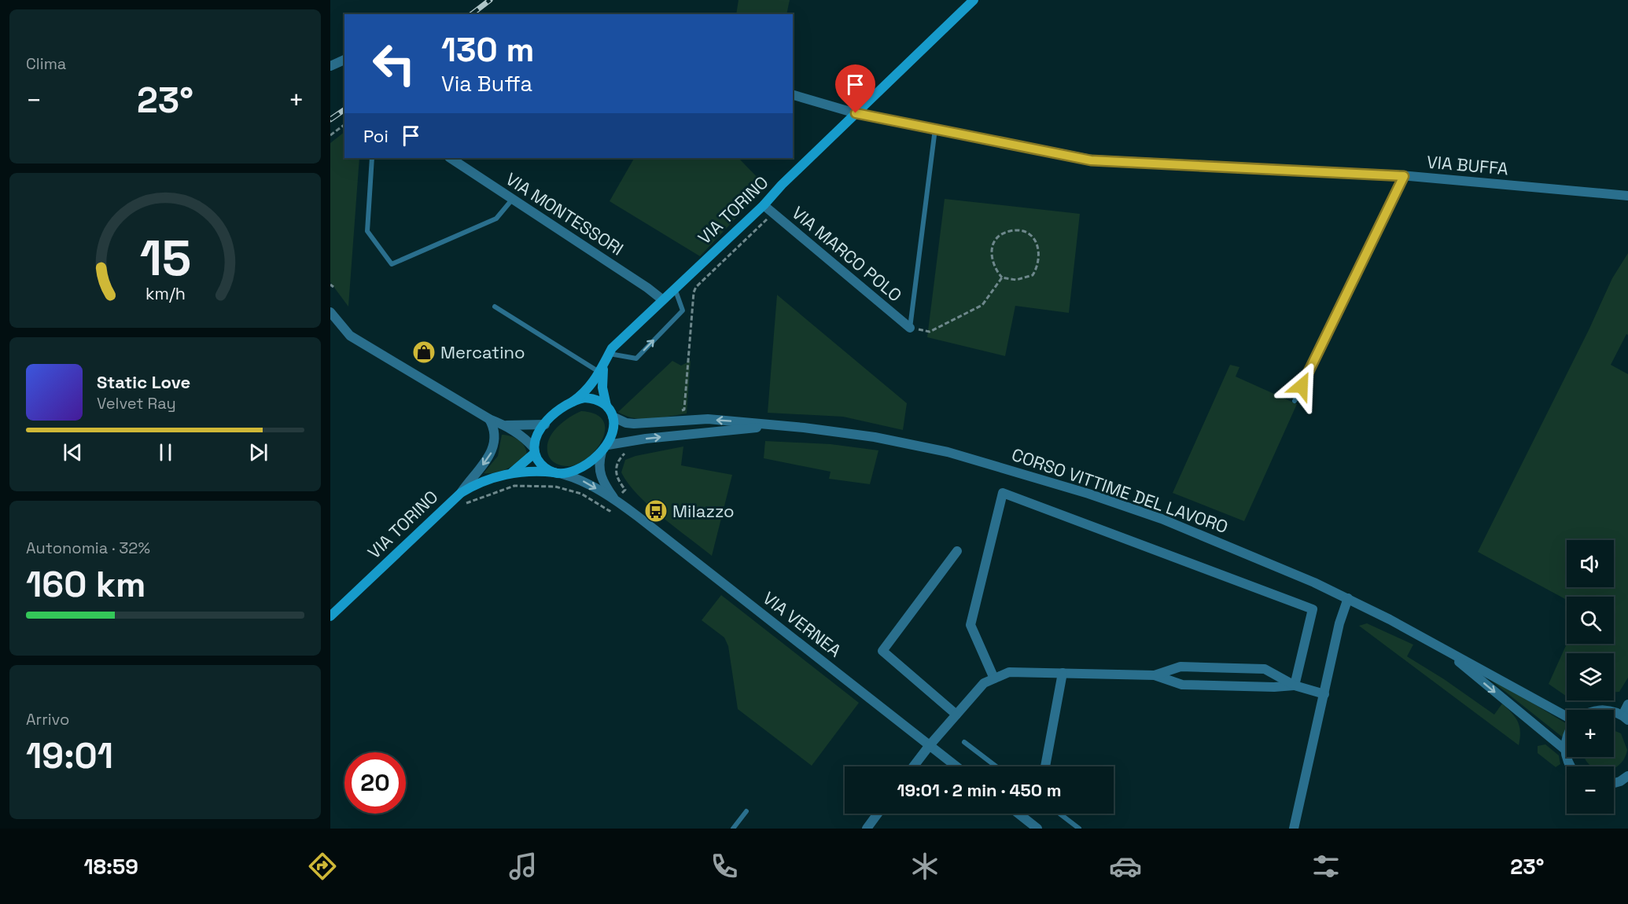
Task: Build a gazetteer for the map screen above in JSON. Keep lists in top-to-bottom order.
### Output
{
  "streets": {
    "main road": ["VIA TORINO"],
    "street": [
      "VIA BUFFA",
      "VIA MONTESSORI",
      "VIA MARCO POLO",
      "CORSO VITTIME DEL LAVORO",
      "VIA VERNEA"
    ]
  },
  "crossings": [
    ["VIA BUFFA", "VIA TORINO"],
    ["VIA TORINO", "VIA MONTESSORI"],
    ["VIA TORINO", "VIA MARCO POLO"]
  ],
  "places": {
    "shop": ["Mercatino"],
    "bus stop": ["Milazzo"]
  },
  "page": {
    "tile": [
      "Clima",
      ["Autonomia · 32%", "160 km"],
      ["Arrivo", "19:01"]
    ],
    "turn": ["130 m", "Via Buffa"],
    "heat": ["−", "23°", "+"],
    "then": "Poi",
    "song": ["Static Love", "Velvet Ray"],
    "map_buttons": ["+", "−"],
    "limit": "20",
    "trip": "19:01 · 2 min · 450 m",
    "tabs": ["18:59", "23°"],
    "gauge": ["15", "km/h"]
  }
}
